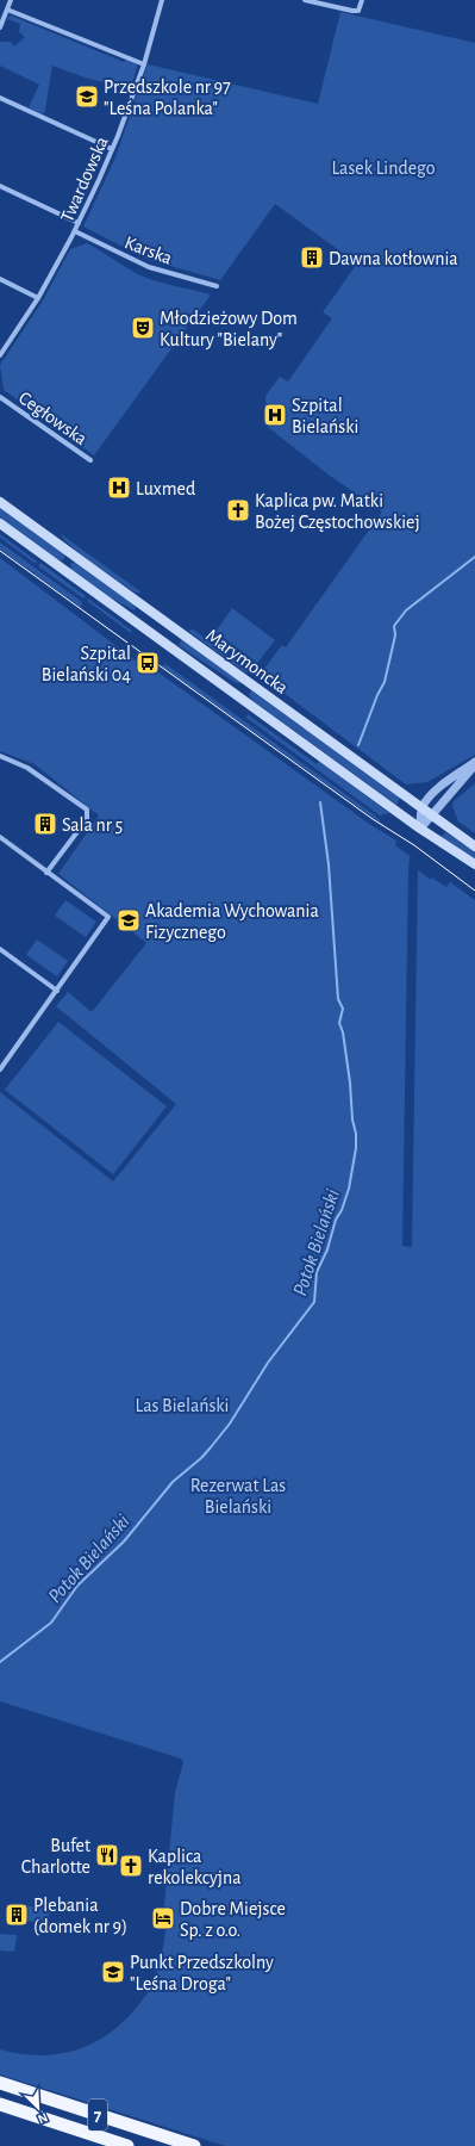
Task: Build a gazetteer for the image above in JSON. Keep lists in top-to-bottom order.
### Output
{
  "streets": {
    "highway": ["7"],
    "main road": ["Marymoncka"],
    "street": ["Twardowska", "Karska", "Cegłowska"]
  },
  "crossings": [
    ["Twardowska", "Karska"]
  ],
  "water": ["Potok Bielański"],
  "parks": ["Lasek Lindego", "Las Bielański", "Rezerwat Las Bielański"],
  "places": {
    "school or university": ["Przedszkole nr 97 \"Leśna Polanka\"", "Akademia Wychowania Fizycznego", "Punkt Przedszkolny \"Leśna Droga\""],
    "building": ["Dawna kotłownia", "Sala nr 5", "Plebania (domek nr 9)"],
    "theatre": ["Młodzieżowy Dom Kultury \"Bielany\""],
    "hospital": ["Szpital Bielański", "Luxmed"],
    "church": ["Kaplica pw. Matki Bożej Częstochowskiej", "Kaplica rekolekcyjna"],
    "bus stop": ["Szpital Bielański 04"],
    "restaurant": ["Bufet Charlotte"],
    "hotel": ["Dobre Miejsce Sp. z o.o."]
  },
  "north": "bottom right"
}
